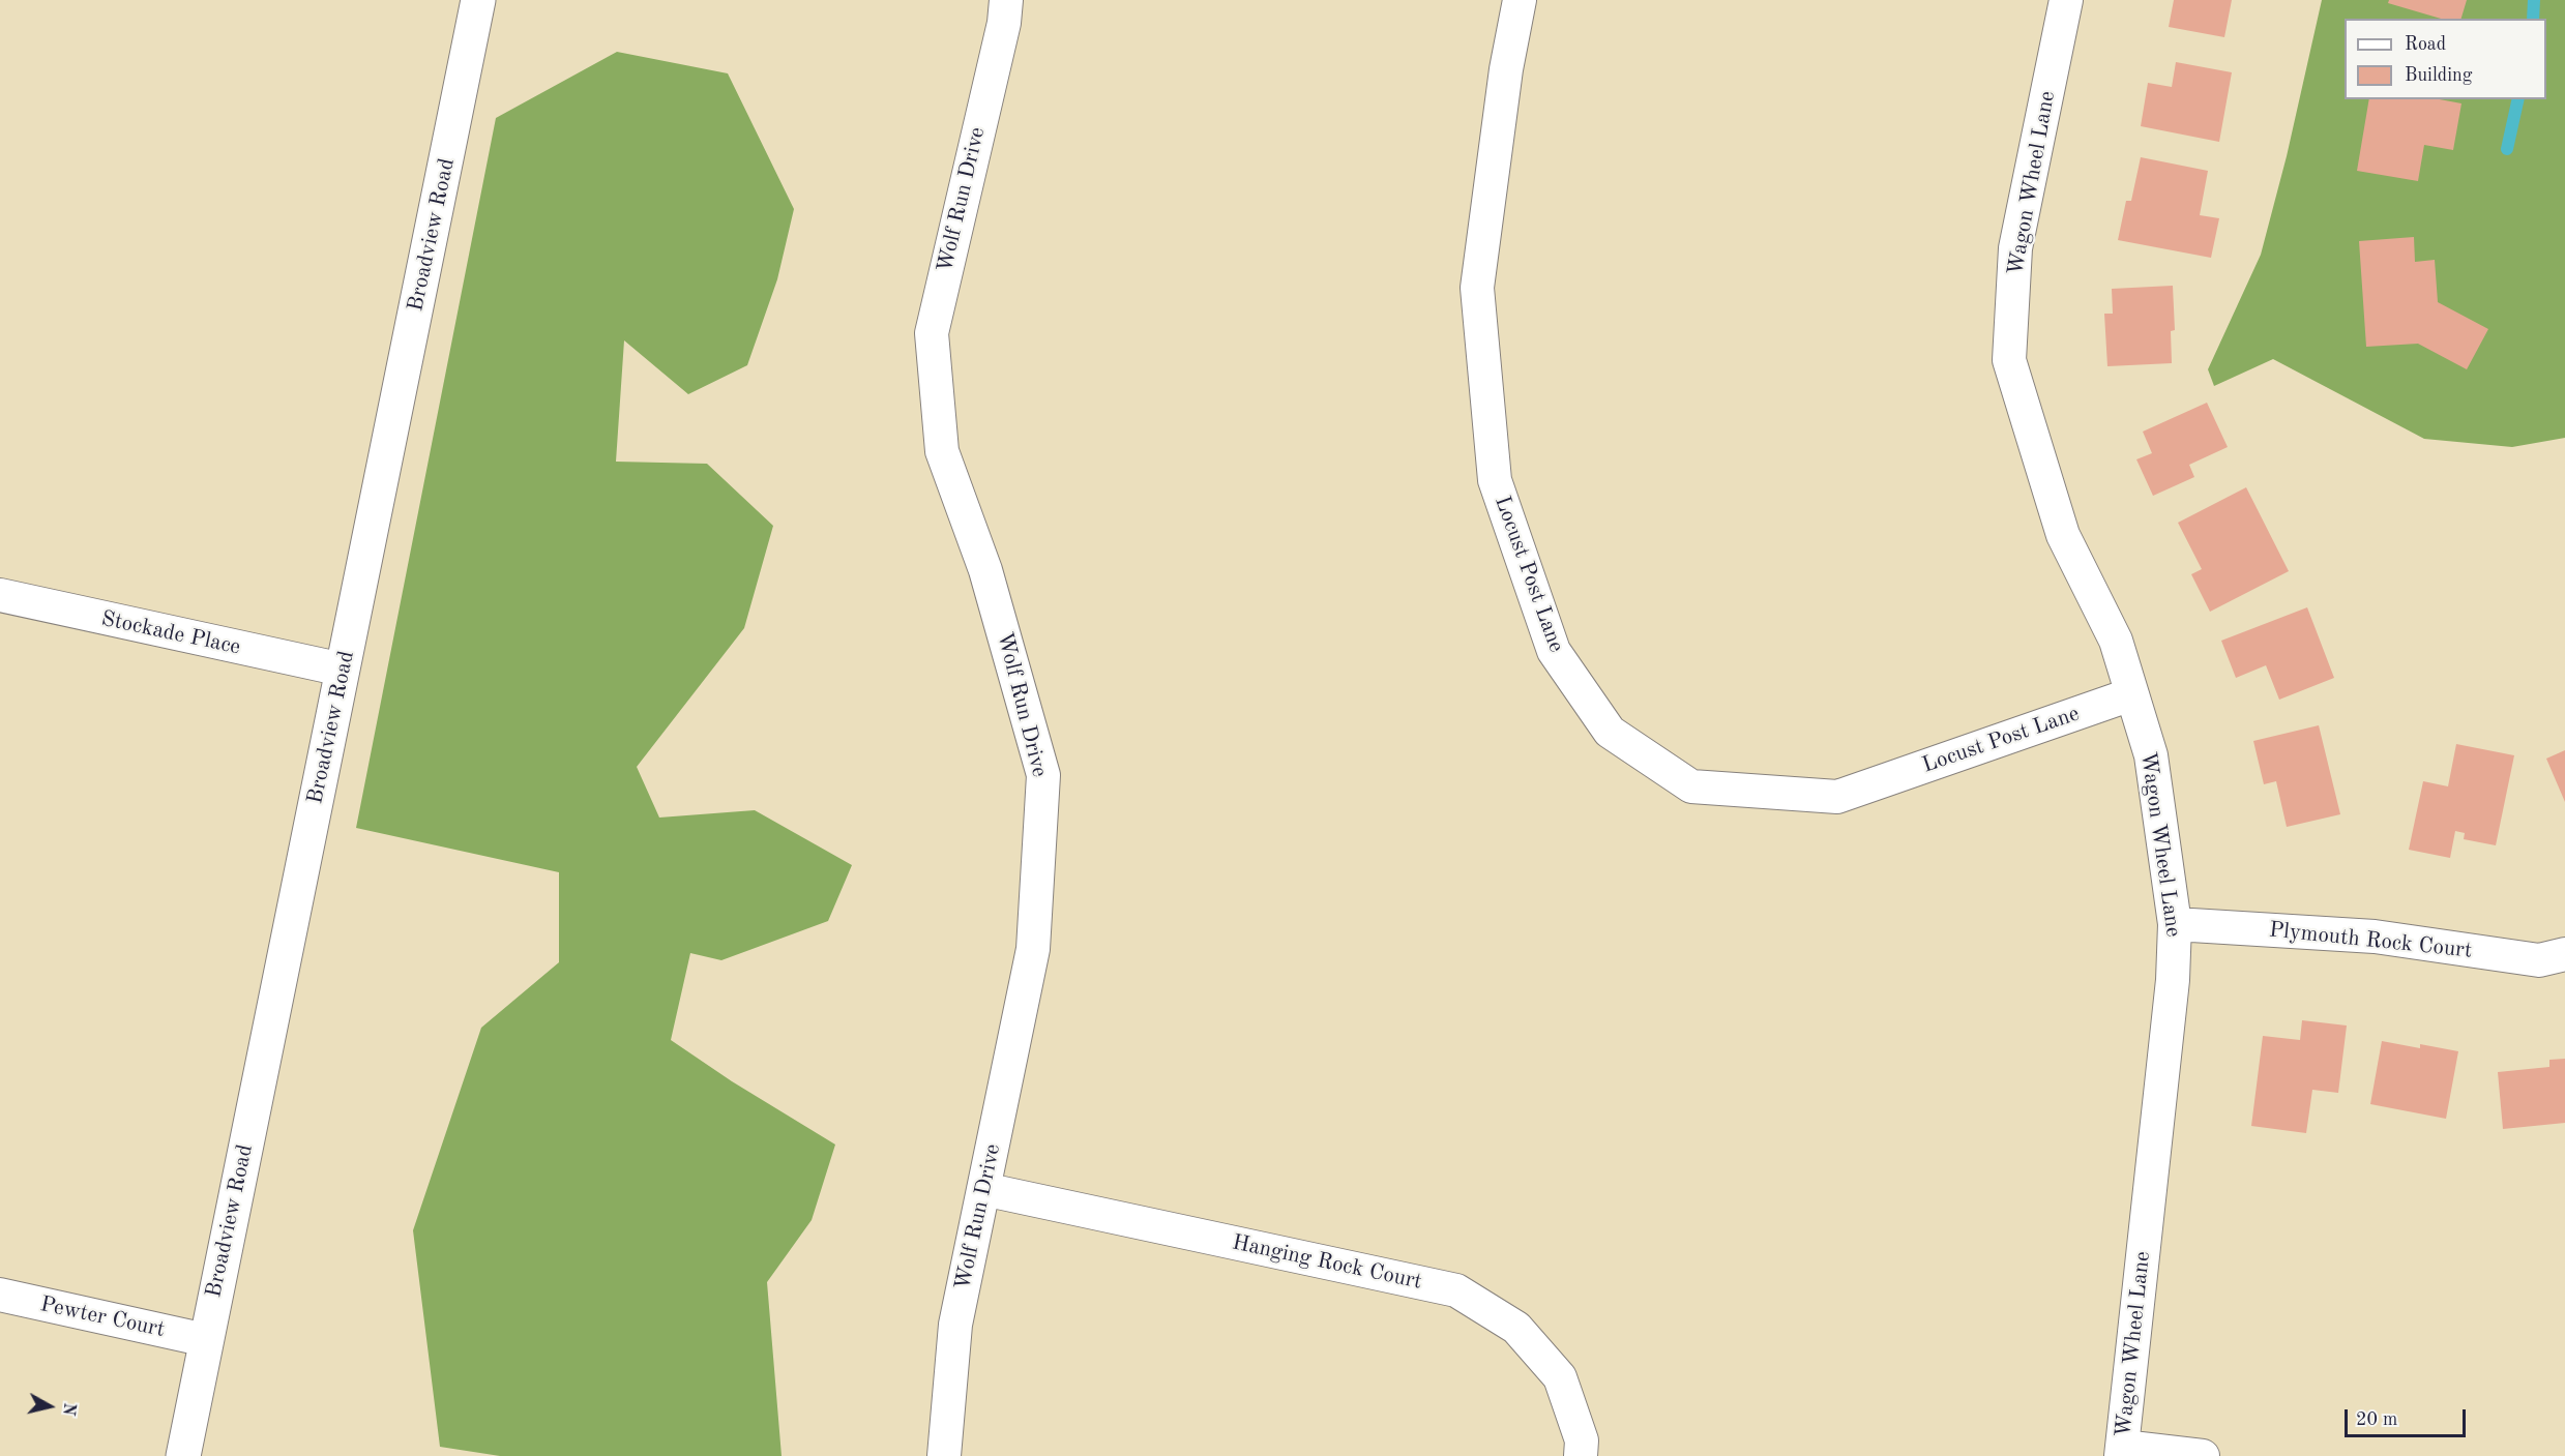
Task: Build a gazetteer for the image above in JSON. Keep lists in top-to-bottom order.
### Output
{
  "streets": {
    "street": [
      "Wagon Wheel Lane",
      "Wolf Run Drive",
      "Broadview Road",
      "Locust Post Lane",
      "Stockade Place",
      "Plymouth Rock Court",
      "Hanging Rock Court",
      "Pewter Court"
    ]
  },
  "crossings": [
    ["Wagon Wheel Lane", "Locust Post Lane"],
    ["Wagon Wheel Lane", "Plymouth Rock Court"],
    ["Wolf Run Drive", "Hanging Rock Court"],
    ["Broadview Road", "Stockade Place"],
    ["Broadview Road", "Pewter Court"]
  ],
  "legend": ["Road", "Building"],
  "scale_bar": "20 m",
  "north": "right"
}
